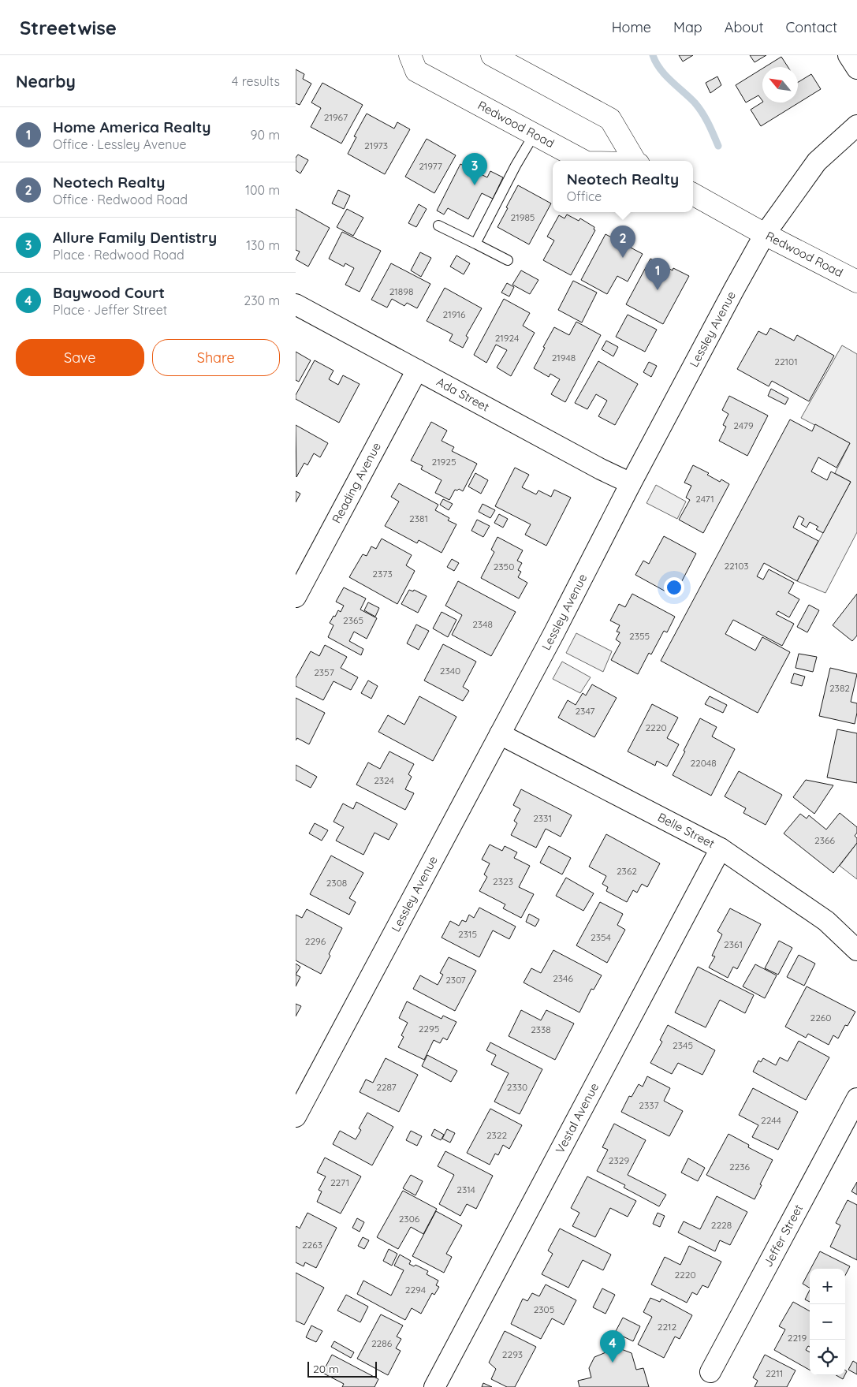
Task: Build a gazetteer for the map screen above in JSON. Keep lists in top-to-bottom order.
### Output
{
  "streets": {
    "main road": ["Redwood Road"],
    "street": [
      "Lessley Avenue",
      "Ada Street",
      "Reading Avenue",
      "Belle Street",
      "Vestal Avenue",
      "Jeffer Street"
    ]
  },
  "crossings": [
    ["Redwood Road", "Lessley Avenue"],
    ["Lessley Avenue", "Ada Street"],
    ["Lessley Avenue", "Belle Street"],
    ["Ada Street", "Reading Avenue"],
    ["Belle Street", "Vestal Avenue"]
  ],
  "house_numbers": [
    "21967",
    "21973",
    "21977",
    "21985",
    "21898",
    "21916",
    "21924",
    "21948",
    "22101",
    "2479",
    "21925",
    "2471",
    "2381",
    "22103",
    "2350",
    "2373",
    "2365",
    "2348",
    "2355",
    "2340",
    "2357",
    "2382",
    "2347",
    "2220",
    "22048",
    "2324",
    "2331",
    "2366",
    "2362",
    "2323",
    "2308",
    "2315",
    "2354",
    "2296",
    "2361",
    "2346",
    "2307",
    "2260",
    "2295",
    "2338",
    "2345",
    "2287",
    "2330",
    "2337",
    "2244",
    "2322",
    "2329",
    "2236",
    "2271",
    "2314",
    "2306",
    "2228",
    "2263",
    "2220",
    "2294",
    "2305",
    "2212",
    "2219",
    "2286",
    "2293",
    "2211"
  ],
  "scale_bar": "20 m",
  "north": "top left",
  "page": {
    "header": "Streetwise",
    "nav": [
      "Home",
      "Map",
      "About",
      "Contact"
    ],
    "heading": ["Nearby", "4 results"],
    "list": [
      {
        "mark": "1",
        "name": "Home America Realty",
        "note": "Office · Lessley Avenue",
        "value": "90 m"
      },
      {
        "mark": "2",
        "name": "Neotech Realty",
        "note": "Office · Redwood Road",
        "value": "100 m"
      },
      {
        "mark": "3",
        "name": "Allure Family Dentistry",
        "note": "Place · Redwood Road",
        "value": "130 m"
      },
      {
        "mark": "4",
        "name": "Baywood Court",
        "note": "Place · Jeffer Street",
        "value": "230 m"
      }
    ],
    "pins": [
      "3",
      "2",
      "1",
      "4"
    ],
    "popup": ["Neotech Realty", "Office"],
    "buttons": ["Save", "Share"],
    "map_buttons": ["+", "−"],
    "scale": "20 m"
  }
}
